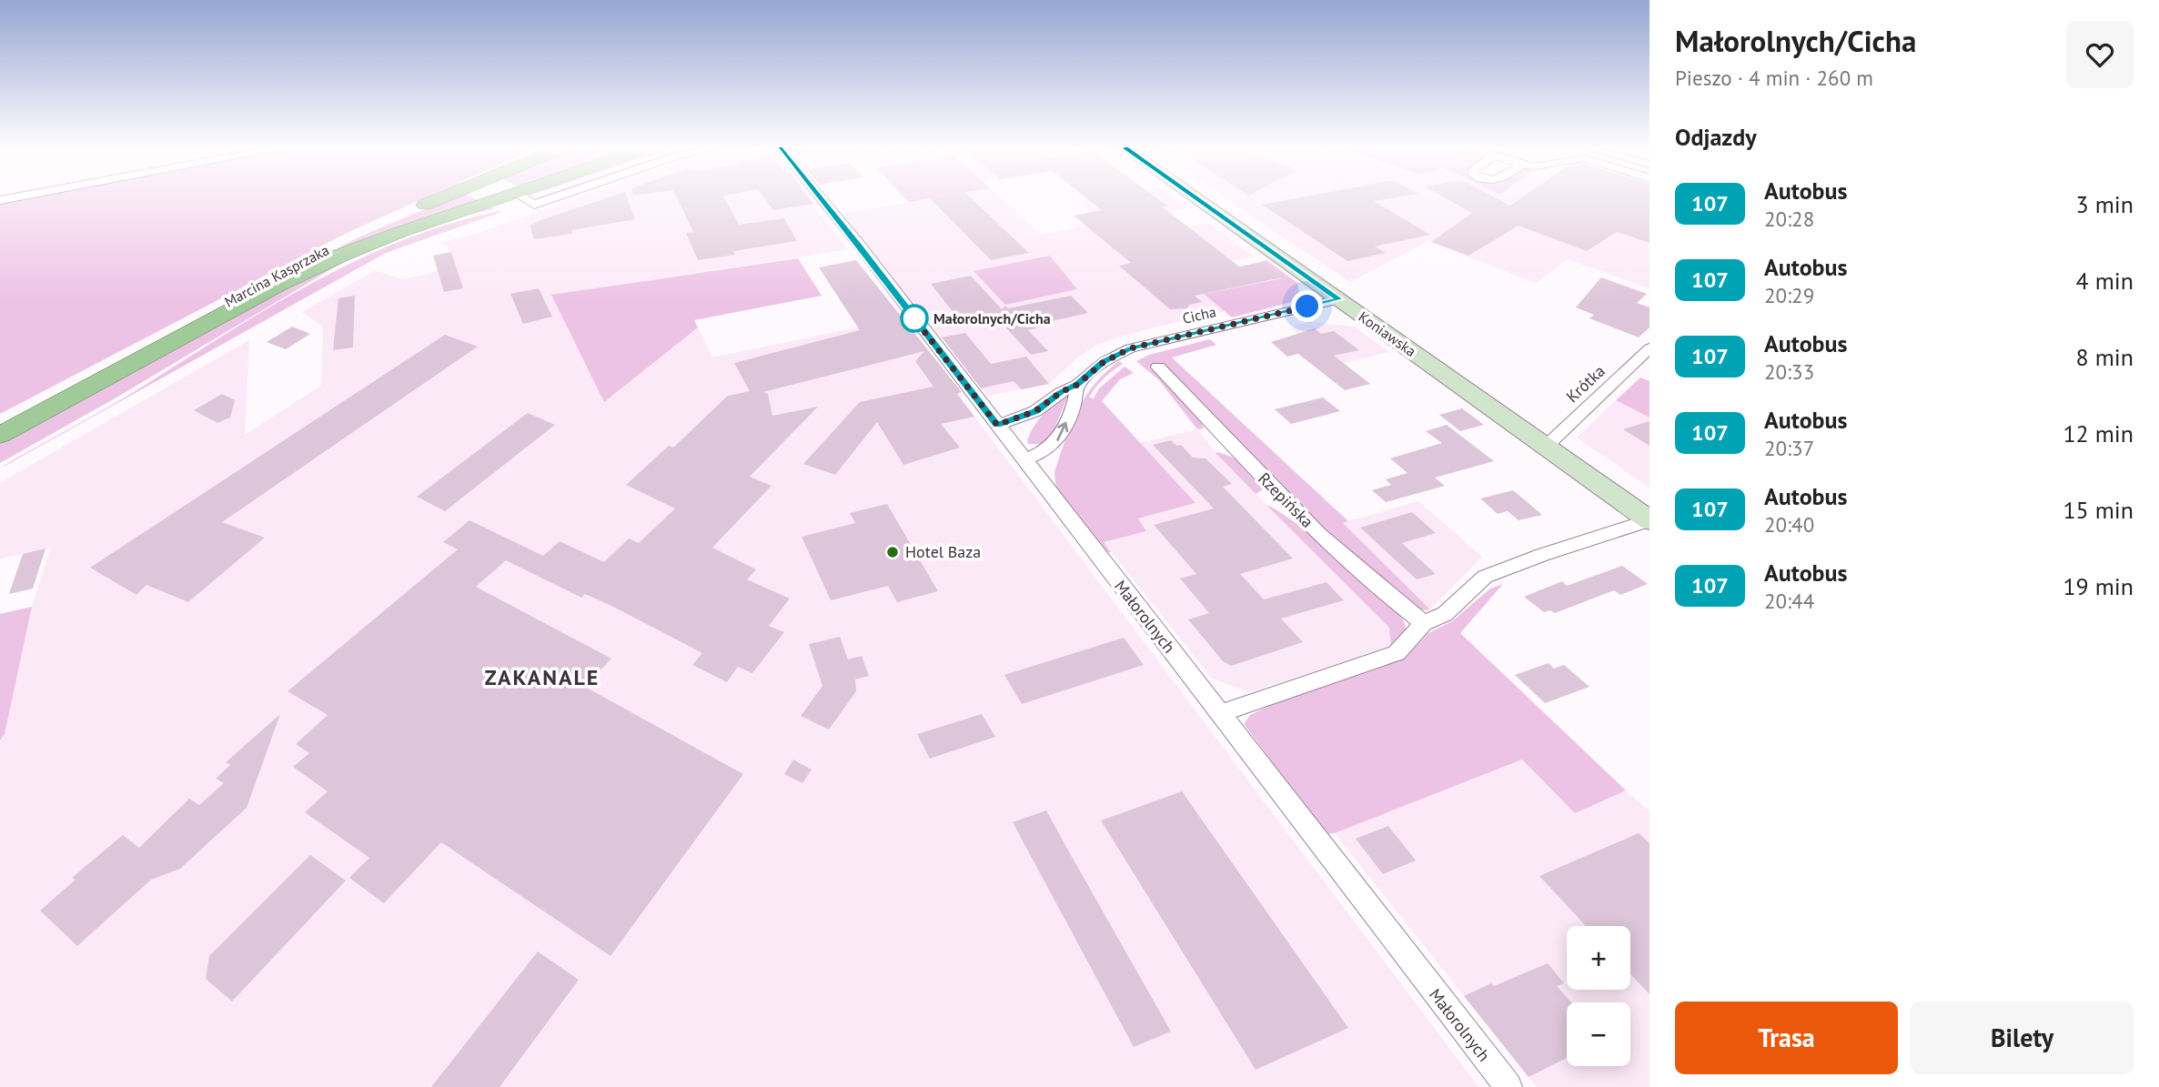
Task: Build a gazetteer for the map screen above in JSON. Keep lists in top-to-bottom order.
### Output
{
  "streets": {
    "main road": ["Marcina Kasprzaka", "Koniawska"],
    "street": [
      "Cicha",
      "Krótka",
      "Rzepińska",
      "Małorolnych"
    ]
  },
  "crossings": [
    ["Cicha", "Koniawska"],
    ["Cicha", "Małorolnych"],
    ["Koniawska", "Krótka"],
    ["Koniawska", "Rzepińska"],
    ["Koniawska", "Małorolnych"]
  ],
  "districts": ["ZAKANALE"],
  "places": ["Małorolnych/Cicha", "Hotel Baza"],
  "lines": ["bus line 107"],
  "page": {
    "heading": [
      ["Małorolnych/Cicha", "Pieszo · 4 min · 260 m"],
      "Odjazdy"
    ],
    "list": [
      {
        "mark": "107",
        "name": "Autobus",
        "note": "20:28",
        "value": "3 min"
      },
      {
        "mark": "107",
        "name": "Autobus",
        "note": "20:29",
        "value": "4 min"
      },
      {
        "mark": "107",
        "name": "Autobus",
        "note": "20:33",
        "value": "8 min"
      },
      {
        "mark": "107",
        "name": "Autobus",
        "note": "20:37",
        "value": "12 min"
      },
      {
        "mark": "107",
        "name": "Autobus",
        "note": "20:40",
        "value": "15 min"
      },
      {
        "mark": "107",
        "name": "Autobus",
        "note": "20:44",
        "value": "19 min"
      }
    ],
    "map_buttons": ["+", "−"],
    "buttons": ["Trasa", "Bilety"]
  }
}
